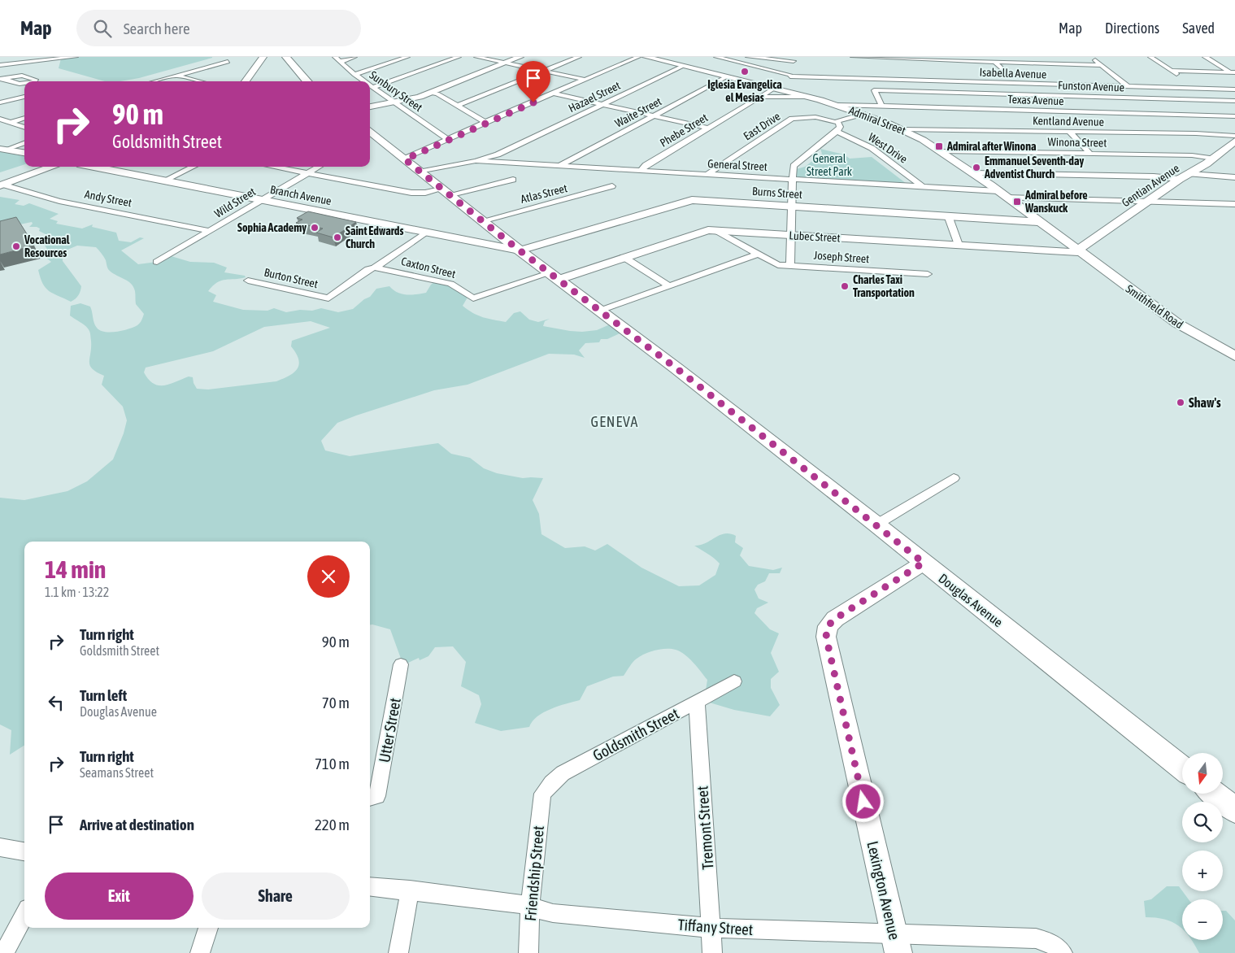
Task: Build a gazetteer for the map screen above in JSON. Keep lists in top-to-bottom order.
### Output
{
  "streets": {
    "main road": ["Douglas Avenue"],
    "street": [
      "Isabella Avenue",
      "Funston Avenue",
      "Sunbury Street",
      "Hazael Street",
      "Texas Avenue",
      "Waite Street",
      "Admiral Street",
      "Kentland Avenue",
      "East Drive",
      "Phebe Street",
      "Winona Street",
      "West Drive",
      "General Street",
      "Gentian Avenue",
      "Burns Street",
      "Atlas Street",
      "Branch Avenue",
      "Andy Street",
      "Wild Street",
      "Lubec Street",
      "Joseph Street",
      "Caxton Street",
      "Burton Street",
      "Smithfield Road",
      "Utter Street",
      "Goldsmith Street",
      "Tremont Street",
      "Friendship Street",
      "Lexington Avenue",
      "Tiffany Street"
    ]
  },
  "crossings": [
    ["Hazael Street", "Admiral Street"],
    ["Hazael Street", "General Street"],
    ["Hazael Street", "Douglas Avenue"],
    ["Texas Avenue", "Admiral Street"],
    ["Waite Street", "Admiral Street"],
    ["Waite Street", "General Street"],
    ["Admiral Street", "Kentland Avenue"],
    ["Admiral Street", "Phebe Street"],
    ["Admiral Street", "Winona Street"],
    ["Admiral Street", "General Street"],
    ["Admiral Street", "Gentian Avenue"],
    ["Admiral Street", "Burns Street"],
    ["Admiral Street", "Lubec Street"],
    ["Admiral Street", "Smithfield Road"],
    ["East Drive", "General Street"],
    ["Phebe Street", "General Street"],
    ["Winona Street", "Gentian Avenue"],
    ["West Drive", "General Street"],
    ["Gentian Avenue", "Lubec Street"],
    ["Gentian Avenue", "Smithfield Road"],
    ["Burns Street", "Branch Avenue"],
    ["Burns Street", "Douglas Avenue"],
    ["Atlas Street", "Douglas Avenue"],
    ["Branch Avenue", "Wild Street"],
    ["Branch Avenue", "Douglas Avenue"],
    ["Andy Street", "Wild Street"],
    ["Lubec Street", "Joseph Street"],
    ["Lubec Street", "Caxton Street"],
    ["Lubec Street", "Smithfield Road"],
    ["Lubec Street", "Douglas Avenue"],
    ["Caxton Street", "Burton Street"],
    ["Caxton Street", "Douglas Avenue"],
    ["Douglas Avenue", "Lexington Avenue"],
    ["Goldsmith Street", "Tremont Street"],
    ["Goldsmith Street", "Friendship Street"],
    ["Tremont Street", "Tiffany Street"],
    ["Friendship Street", "Tiffany Street"],
    ["Lexington Avenue", "Tiffany Street"]
  ],
  "districts": ["GENEVA"],
  "parks": ["General Street Park"],
  "places": {
    "other": [
      "Iglesia Evangelica el Mesias",
      "Emmanuel Seventh-day Adventist Church",
      "Sophia Academy",
      "Saint Edwards Church",
      "Vocational Resources",
      "Charles Taxi Transportation",
      "Shaw's"
    ],
    "transit": ["Admiral after Winona", "Admiral before Wanskuck"]
  },
  "north": "bottom",
  "page": {
    "header": "Map",
    "search": "Search here",
    "nav": ["Map", "Directions", "Saved"],
    "turn": ["90 m", "Goldsmith Street"],
    "heading": ["14 min", "1.1 km · 13:22"],
    "list": [
      {
        "name": "Turn right",
        "note": "Goldsmith Street",
        "value": "90 m"
      },
      {
        "name": "Turn left",
        "note": "Douglas Avenue",
        "value": "70 m"
      },
      {
        "name": "Turn right",
        "note": "Seamans Street",
        "value": "710 m"
      },
      {
        "name": "Arrive at destination",
        "value": "220 m"
      }
    ],
    "map_buttons": ["+", "−"],
    "buttons": ["Exit", "Share"]
  }
}
